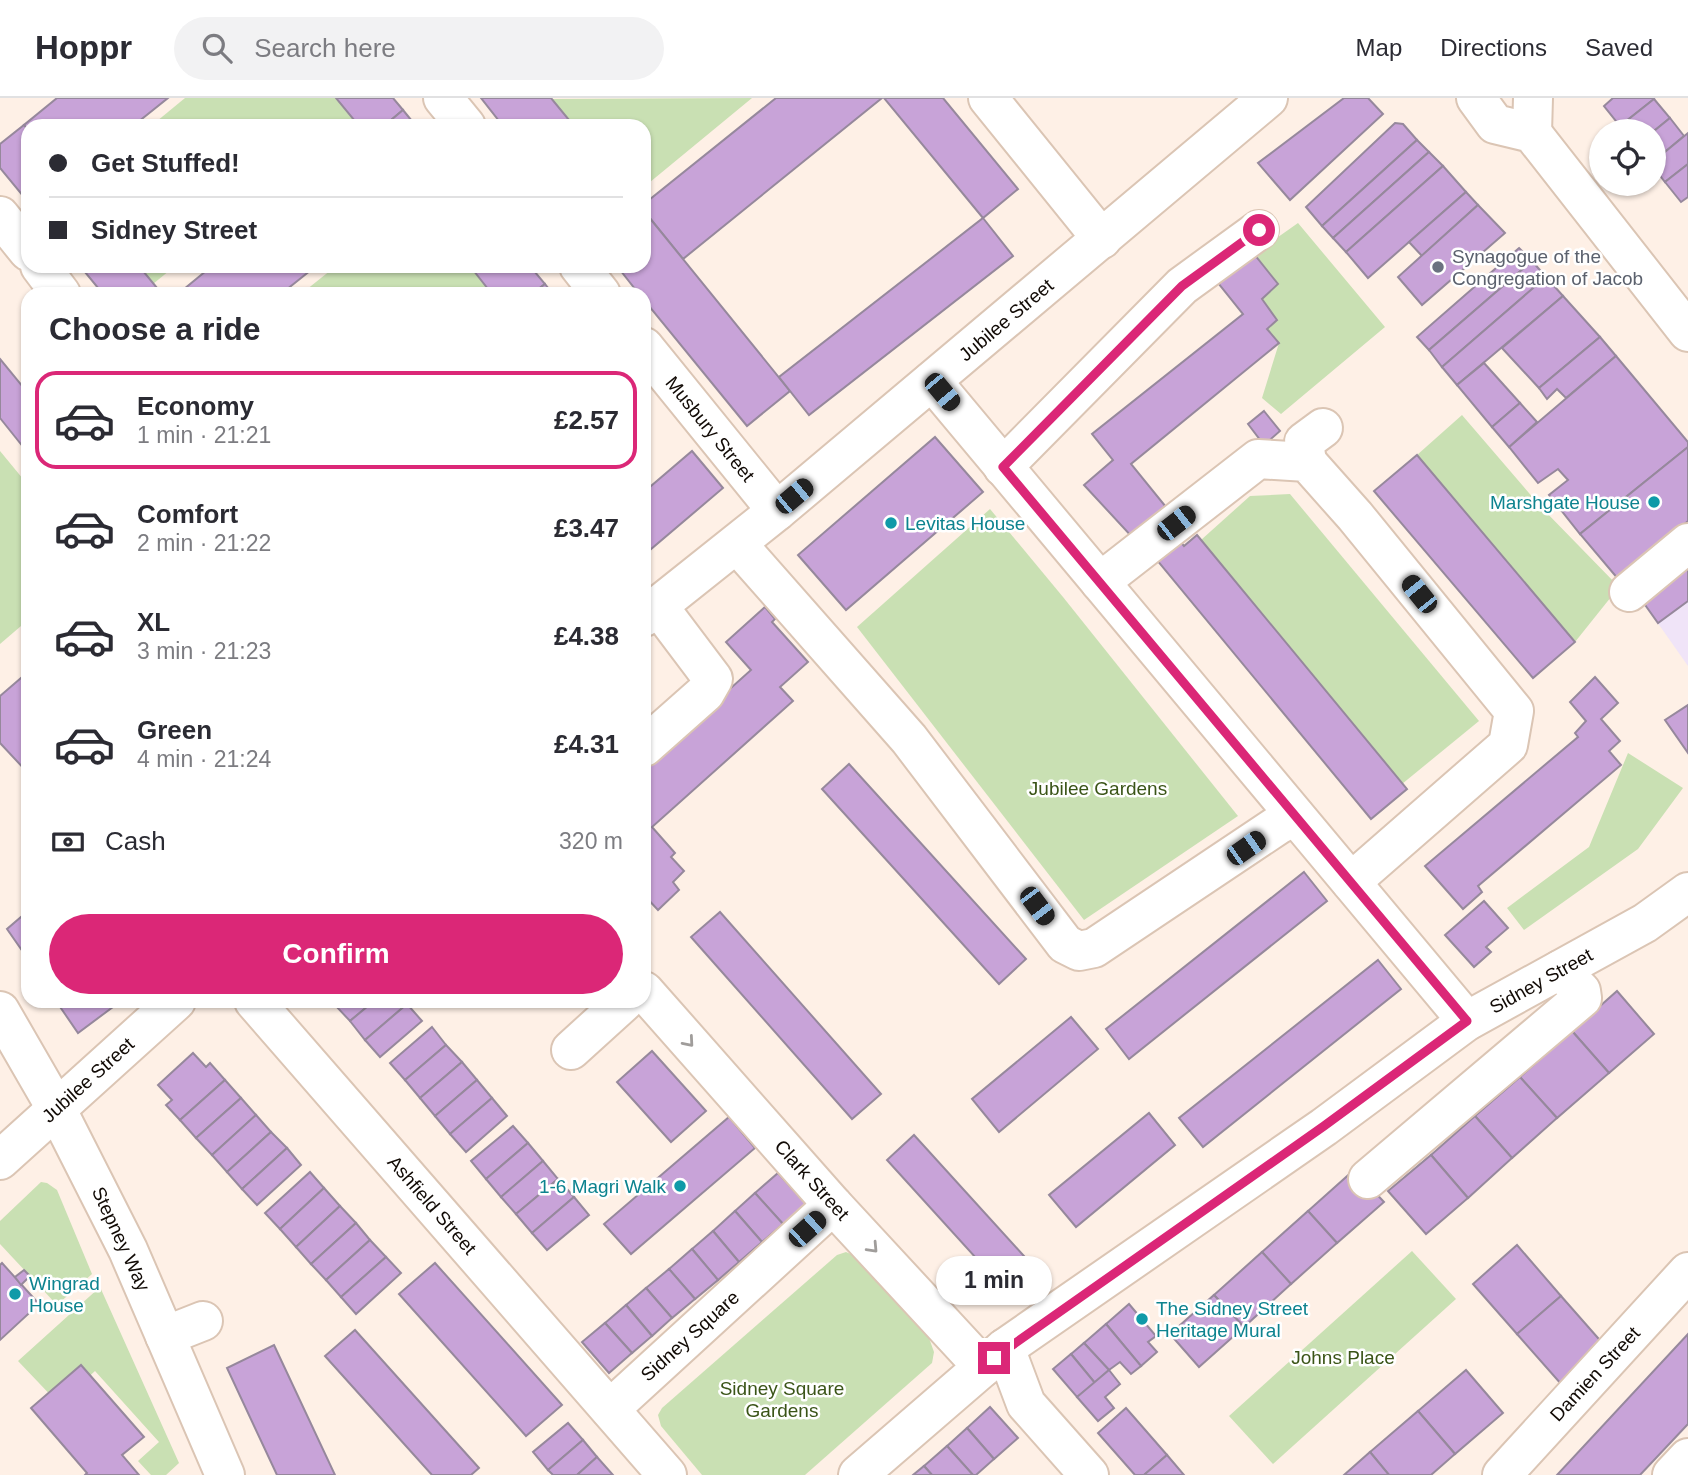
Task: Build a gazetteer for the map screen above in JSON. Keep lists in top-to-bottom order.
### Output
{
  "streets": {
    "main road": [
      "Jubilee Street",
      "Musbury Street",
      "Sidney Street",
      "Clark Street",
      "Ashfield Street",
      "Stepney Way",
      "Sidney Square",
      "Damien Street"
    ]
  },
  "crossings": [
    ["Jubilee Street", "Musbury Street"],
    ["Jubilee Street", "Stepney Way"],
    ["Sidney Street", "Clark Street"],
    ["Clark Street", "Sidney Square"],
    ["Ashfield Street", "Sidney Square"]
  ],
  "one_way": ["Clark Street"],
  "parks": ["Jubilee Gardens", "Johns Place", "Sidney Square Gardens"],
  "places": [
    "Synagogue of the Congregation of Jacob",
    "Marshgate House",
    "Levitas House",
    "1-6 Magri Walk",
    "Wingrad House",
    "The Sidney Street Heritage Mural"
  ],
  "page": {
    "header": "Hoppr",
    "search": "Search here",
    "nav": ["Map", "Directions", "Saved"],
    "banner": ["Get Stuffed!", "Sidney Street"],
    "heading": "Choose a ride",
    "list": [
      {
        "name": "Economy",
        "note": "1 min · 21:21",
        "value": "£2.57"
      },
      {
        "name": "Comfort",
        "note": "2 min · 21:22",
        "value": "£3.47"
      },
      {
        "name": "XL",
        "note": "3 min · 21:23",
        "value": "£4.38"
      },
      {
        "name": "Green",
        "note": "4 min · 21:24",
        "value": "£4.31"
      }
    ],
    "pay": ["Cash", "320 m"],
    "buttons": "Confirm",
    "bubble": "1 min"
  }
}
